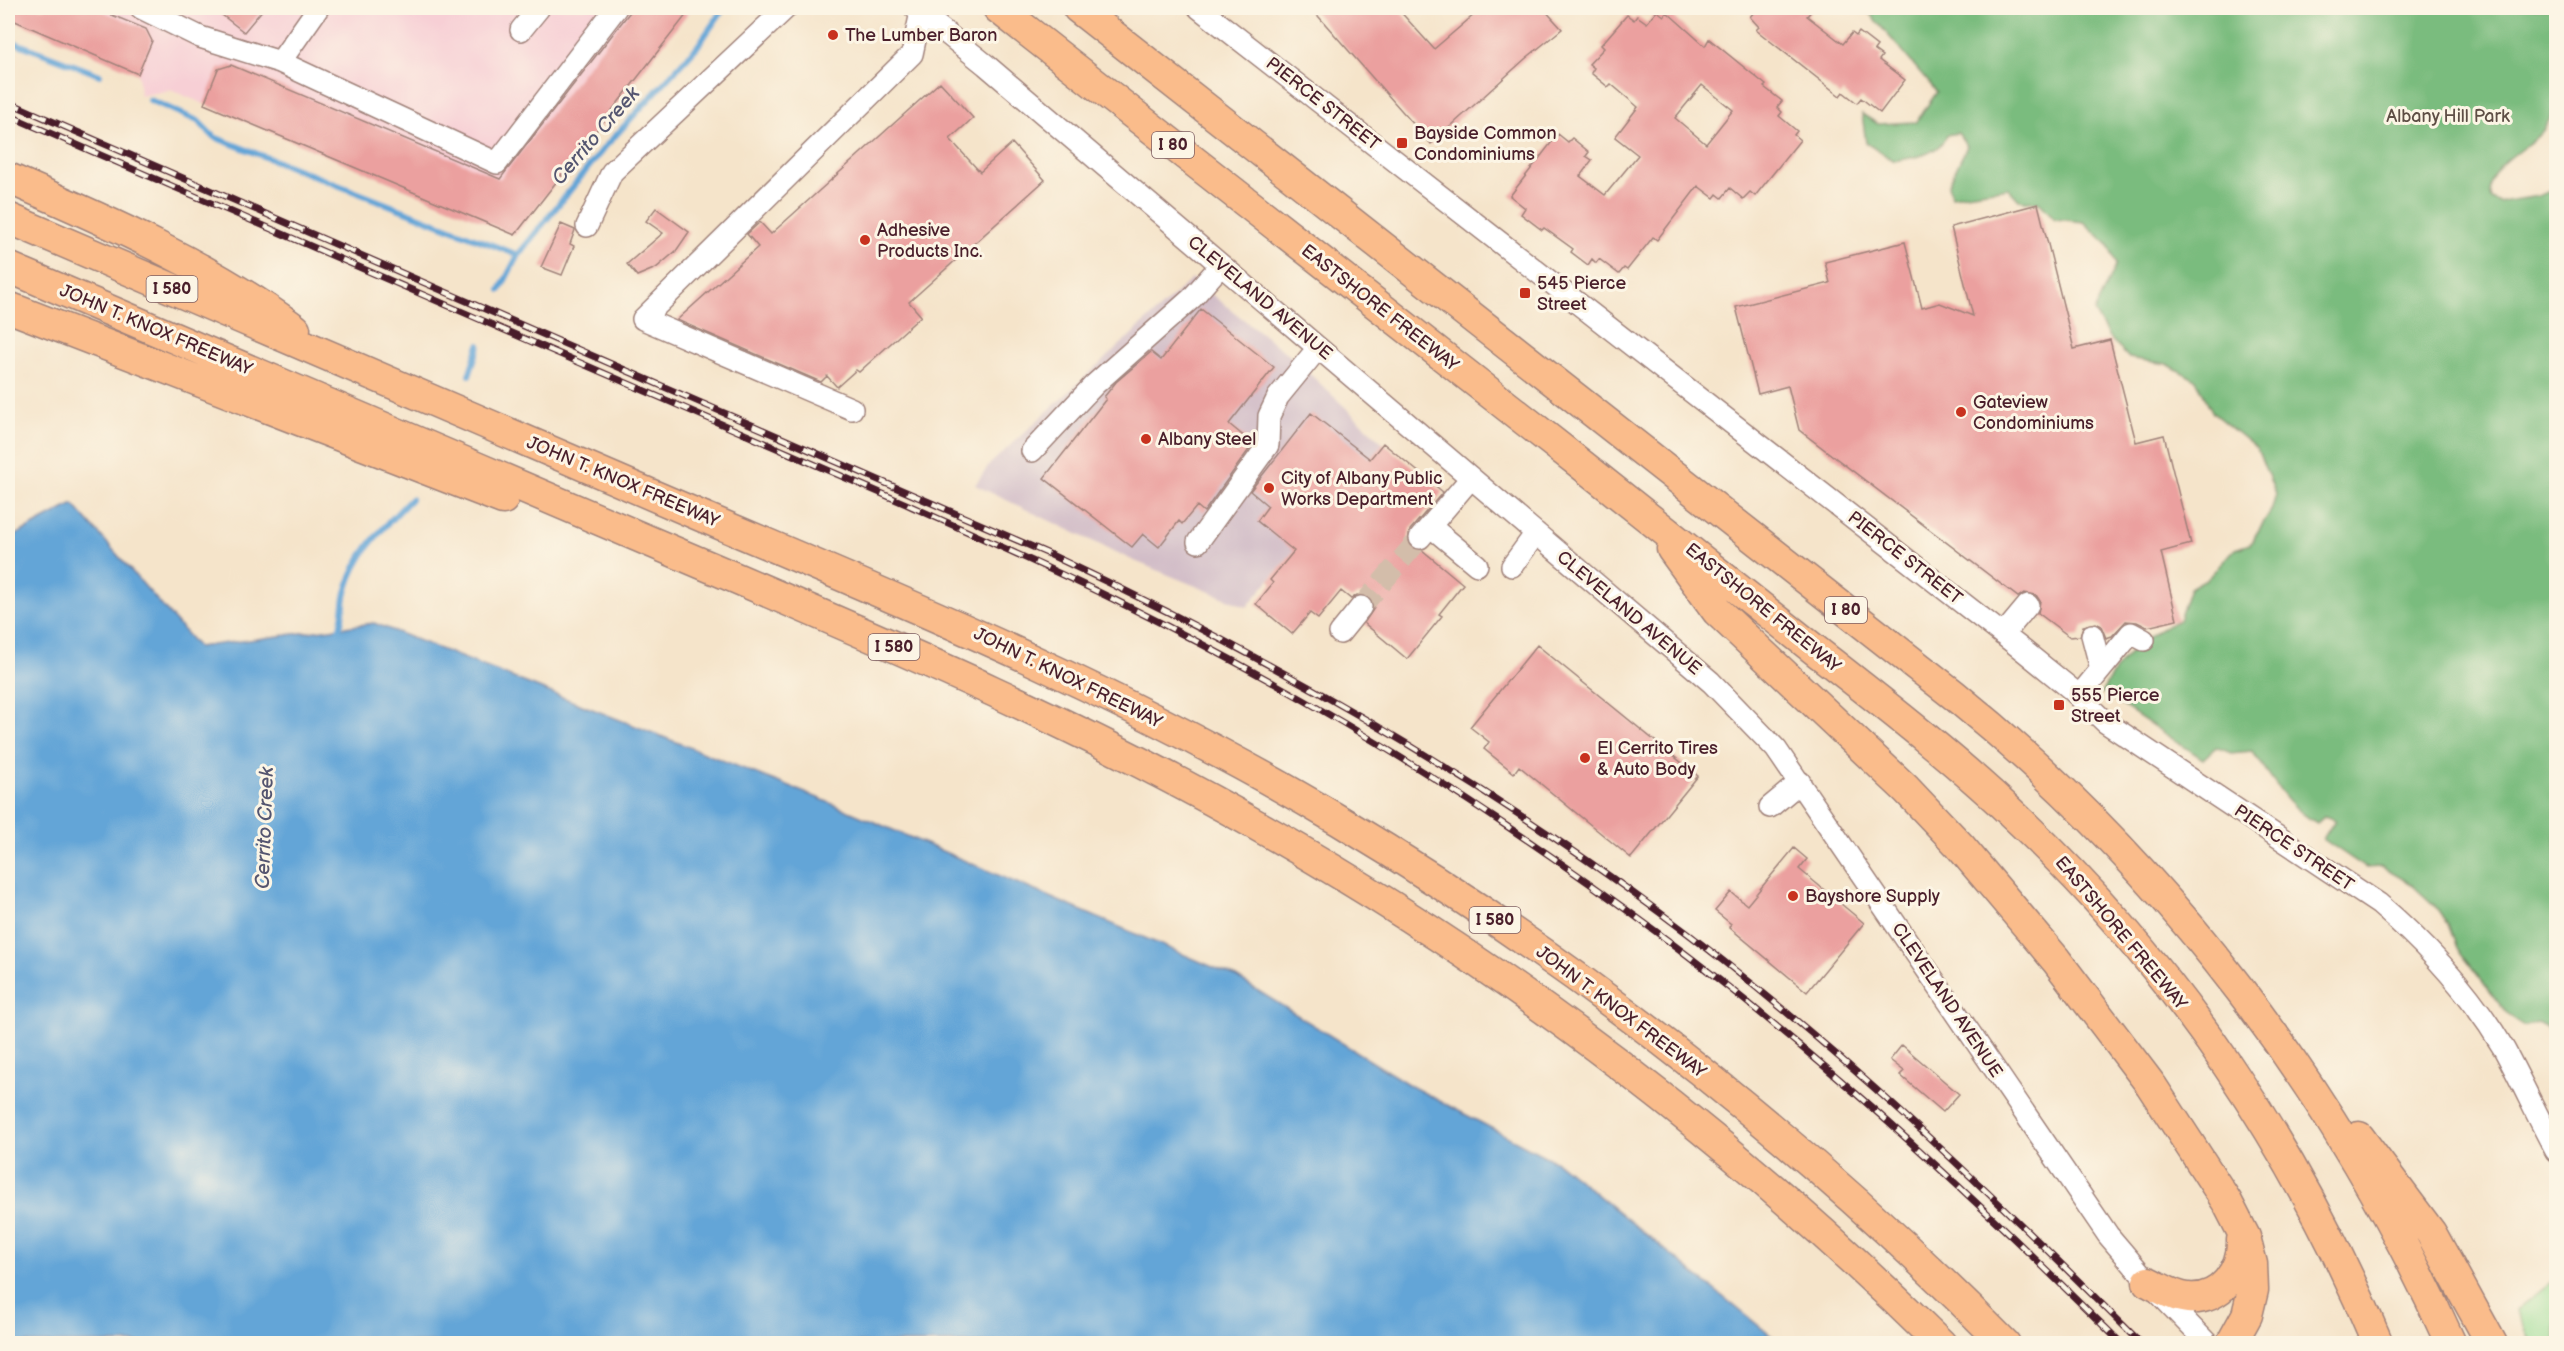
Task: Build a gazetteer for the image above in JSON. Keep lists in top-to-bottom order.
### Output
{
  "streets": {
    "highway": [
      "I 80",
      "I 580",
      "EASTSHORE FREEWAY",
      "JOHN T. KNOX FREEWAY"
    ],
    "street": ["PIERCE STREET", "CLEVELAND AVENUE"]
  },
  "water": ["Cerrito Creek"],
  "parks": ["Albany Hill Park"],
  "places": {
    "other": [
      "The Lumber Baron",
      "Adhesive Products Inc.",
      "Gateview Condominiums",
      "Albany Steel",
      "City of Albany Public Works Department",
      "El Cerrito Tires & Auto Body",
      "Bayshore Supply"
    ],
    "transit": ["Bayside Common Condominiums", "545 Pierce Street", "555 Pierce Street"]
  }
}
